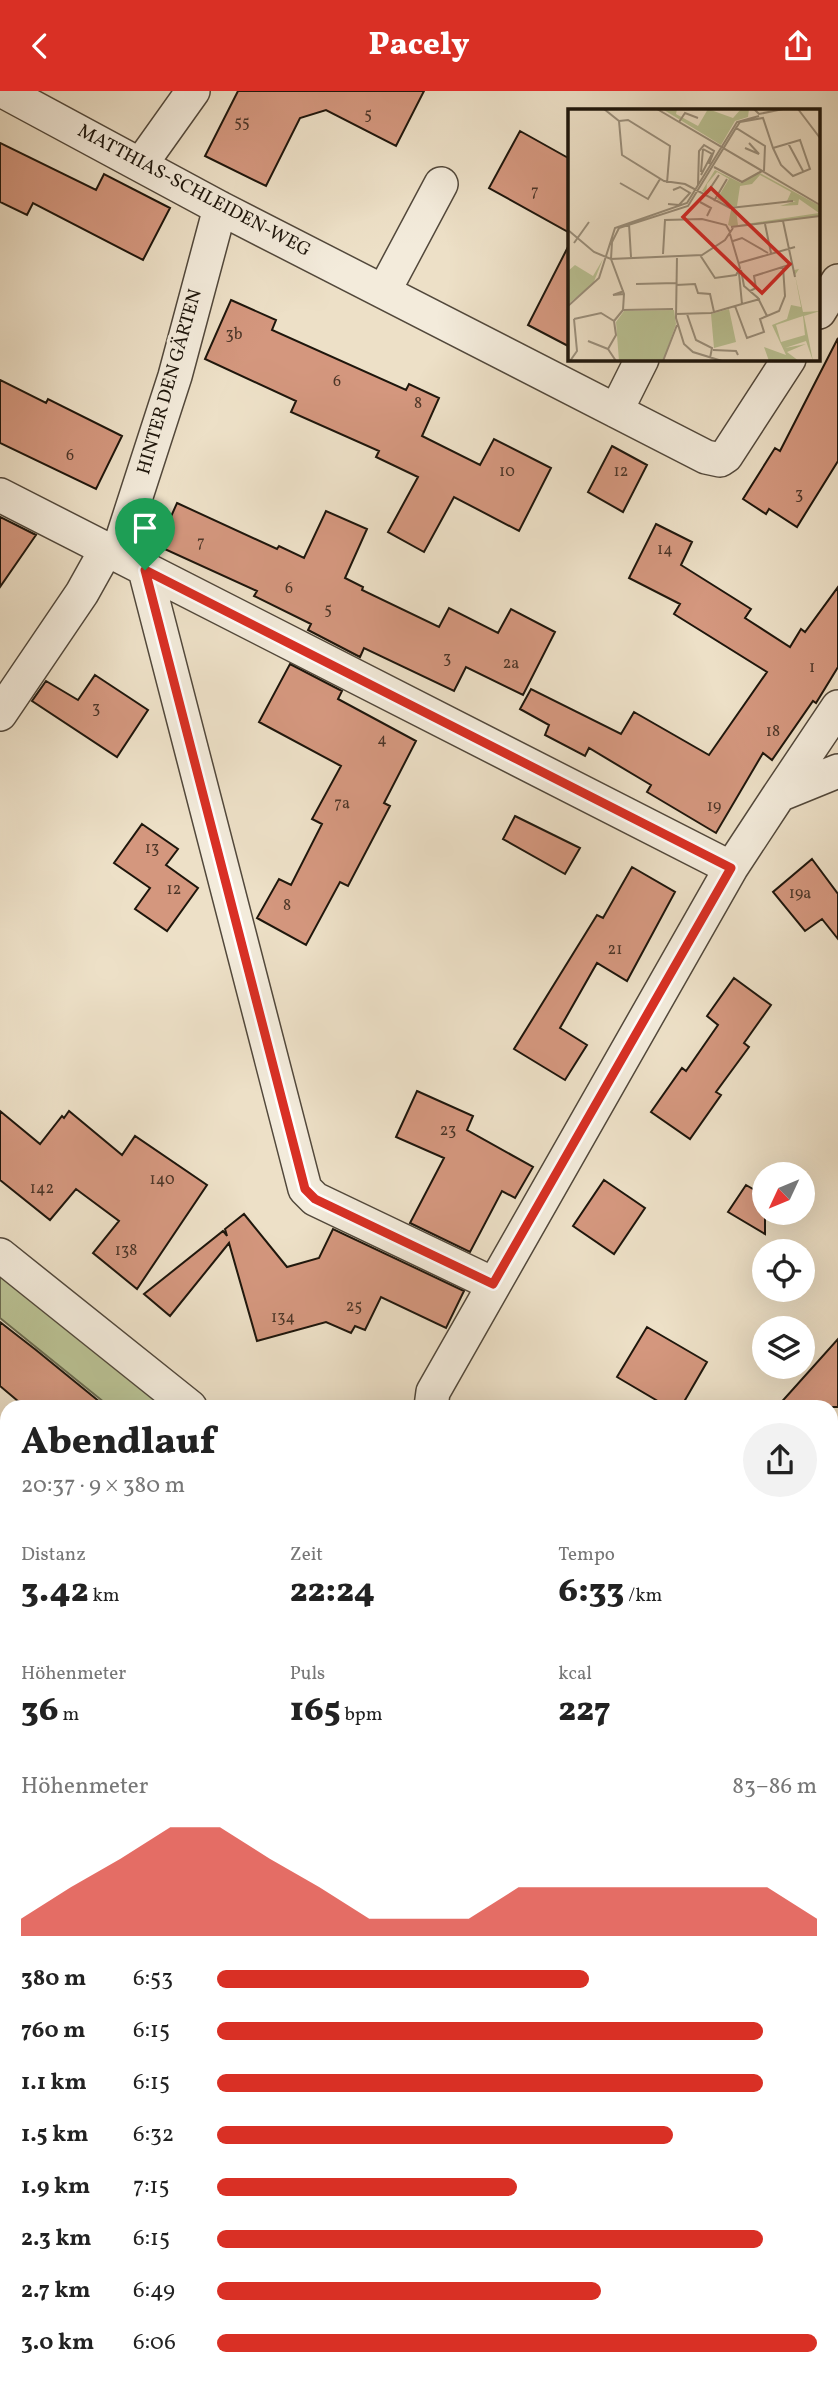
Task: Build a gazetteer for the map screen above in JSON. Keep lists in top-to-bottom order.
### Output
{
  "streets": {
    "street": ["MATTHIAS-SCHLEIDEN-WEG", "HINTER DEN GÄRTEN"]
  },
  "crossings": [
    ["MATTHIAS-SCHLEIDEN-WEG", "HINTER DEN GÄRTEN"]
  ],
  "house_numbers": [
    "5",
    "55",
    "7",
    "3b",
    "6",
    "8",
    "6",
    "10",
    "12",
    "3",
    "7",
    "14",
    "6",
    "5",
    "3",
    "2a",
    "1",
    "3",
    "18",
    "4",
    "7a",
    "19",
    "13",
    "12",
    "19a",
    "8",
    "21",
    "23",
    "140",
    "142",
    "138",
    "25",
    "134"
  ],
  "north": "bottom left",
  "page": {
    "header": "Pacely",
    "heading": ["Abendlauf", "20:37 · 9 × 380 m"],
    "stats": [
      ["Distanz", "3.42 km"],
      ["Zeit", "22:24"],
      ["Tempo", "6:33 /km"],
      ["Höhenmeter", "36 m"],
      ["Puls", "165 bpm"],
      ["kcal", "227"]
    ],
    "chart": ["Höhenmeter", "83–86 m"],
    "list": [
      {
        "name": "380 m",
        "note": "6:53"
      },
      {
        "name": "760 m",
        "note": "6:15"
      },
      {
        "name": "1.1 km",
        "note": "6:15"
      },
      {
        "name": "1.5 km",
        "note": "6:32"
      },
      {
        "name": "1.9 km",
        "note": "7:15"
      },
      {
        "name": "2.3 km",
        "note": "6:15"
      },
      {
        "name": "2.7 km",
        "note": "6:49"
      },
      {
        "name": "3.0 km",
        "note": "6:06"
      }
    ]
  }
}
